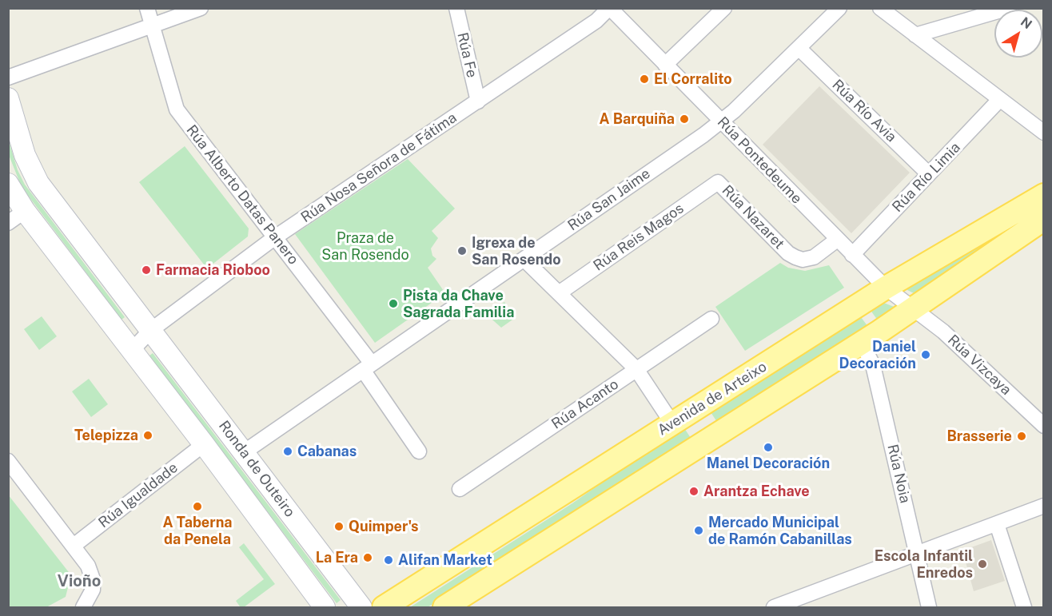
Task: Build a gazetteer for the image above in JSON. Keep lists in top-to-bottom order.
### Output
{
  "streets": {
    "main road": ["Avenida de Arteixo", "Ronda de Outeiro"],
    "street": [
      "Rúa Fe",
      "Rúa Río Avia",
      "Rúa Pontedeume",
      "Rúa Nosa Señora de Fátima",
      "Rúa Río Limia",
      "Rúa Alberto Datas Panero",
      "Rúa San Jaime",
      "Rúa Nazaret",
      "Rúa Reis Magos",
      "Rúa Vizcaya",
      "Rúa Acanto",
      "Rúa Noia",
      "Rúa Igualdade"
    ]
  },
  "crossings": [
    ["Rúa Fe", "Rúa Nosa Señora de Fátima"],
    ["Rúa Río Avia", "Rúa Río Limia"],
    ["Rúa Río Avia", "Rúa San Jaime"],
    ["Rúa Pontedeume", "Rúa Nosa Señora de Fátima"],
    ["Rúa Pontedeume", "Rúa Río Limia"],
    ["Rúa Pontedeume", "Rúa San Jaime"],
    ["Rúa Pontedeume", "Rúa Nazaret"],
    ["Rúa Pontedeume", "Rúa Vizcaya"],
    ["Rúa Pontedeume", "Avenida de Arteixo"],
    ["Rúa Nosa Señora de Fátima", "Rúa Alberto Datas Panero"],
    ["Rúa Nosa Señora de Fátima", "Ronda de Outeiro"],
    ["Rúa Alberto Datas Panero", "Rúa San Jaime"],
    ["Rúa San Jaime", "Ronda de Outeiro"],
    ["Rúa Nazaret", "Rúa Reis Magos"],
    ["Ronda de Outeiro", "Rúa Igualdade"]
  ],
  "districts": ["Vioño"],
  "parks": ["Praza de San Rosendo"],
  "places": [
    "El Corralito",
    "A Barquiña",
    "Igrexa de San Rosendo",
    "Farmacia Rioboo",
    "Pista da Chave Sagrada Familia",
    "Daniel Decoración",
    "Telepizza",
    "Brasserie",
    "Manel Decoración",
    "Cabanas",
    "Arantza Echave",
    "A Taberna da Penela",
    "Quimper's",
    "Mercado Municipal de Ramón Cabanillas",
    "La Era",
    "Alifan Market",
    "Escola Infantil Enredos"
  ],
  "north": "top right"
}
